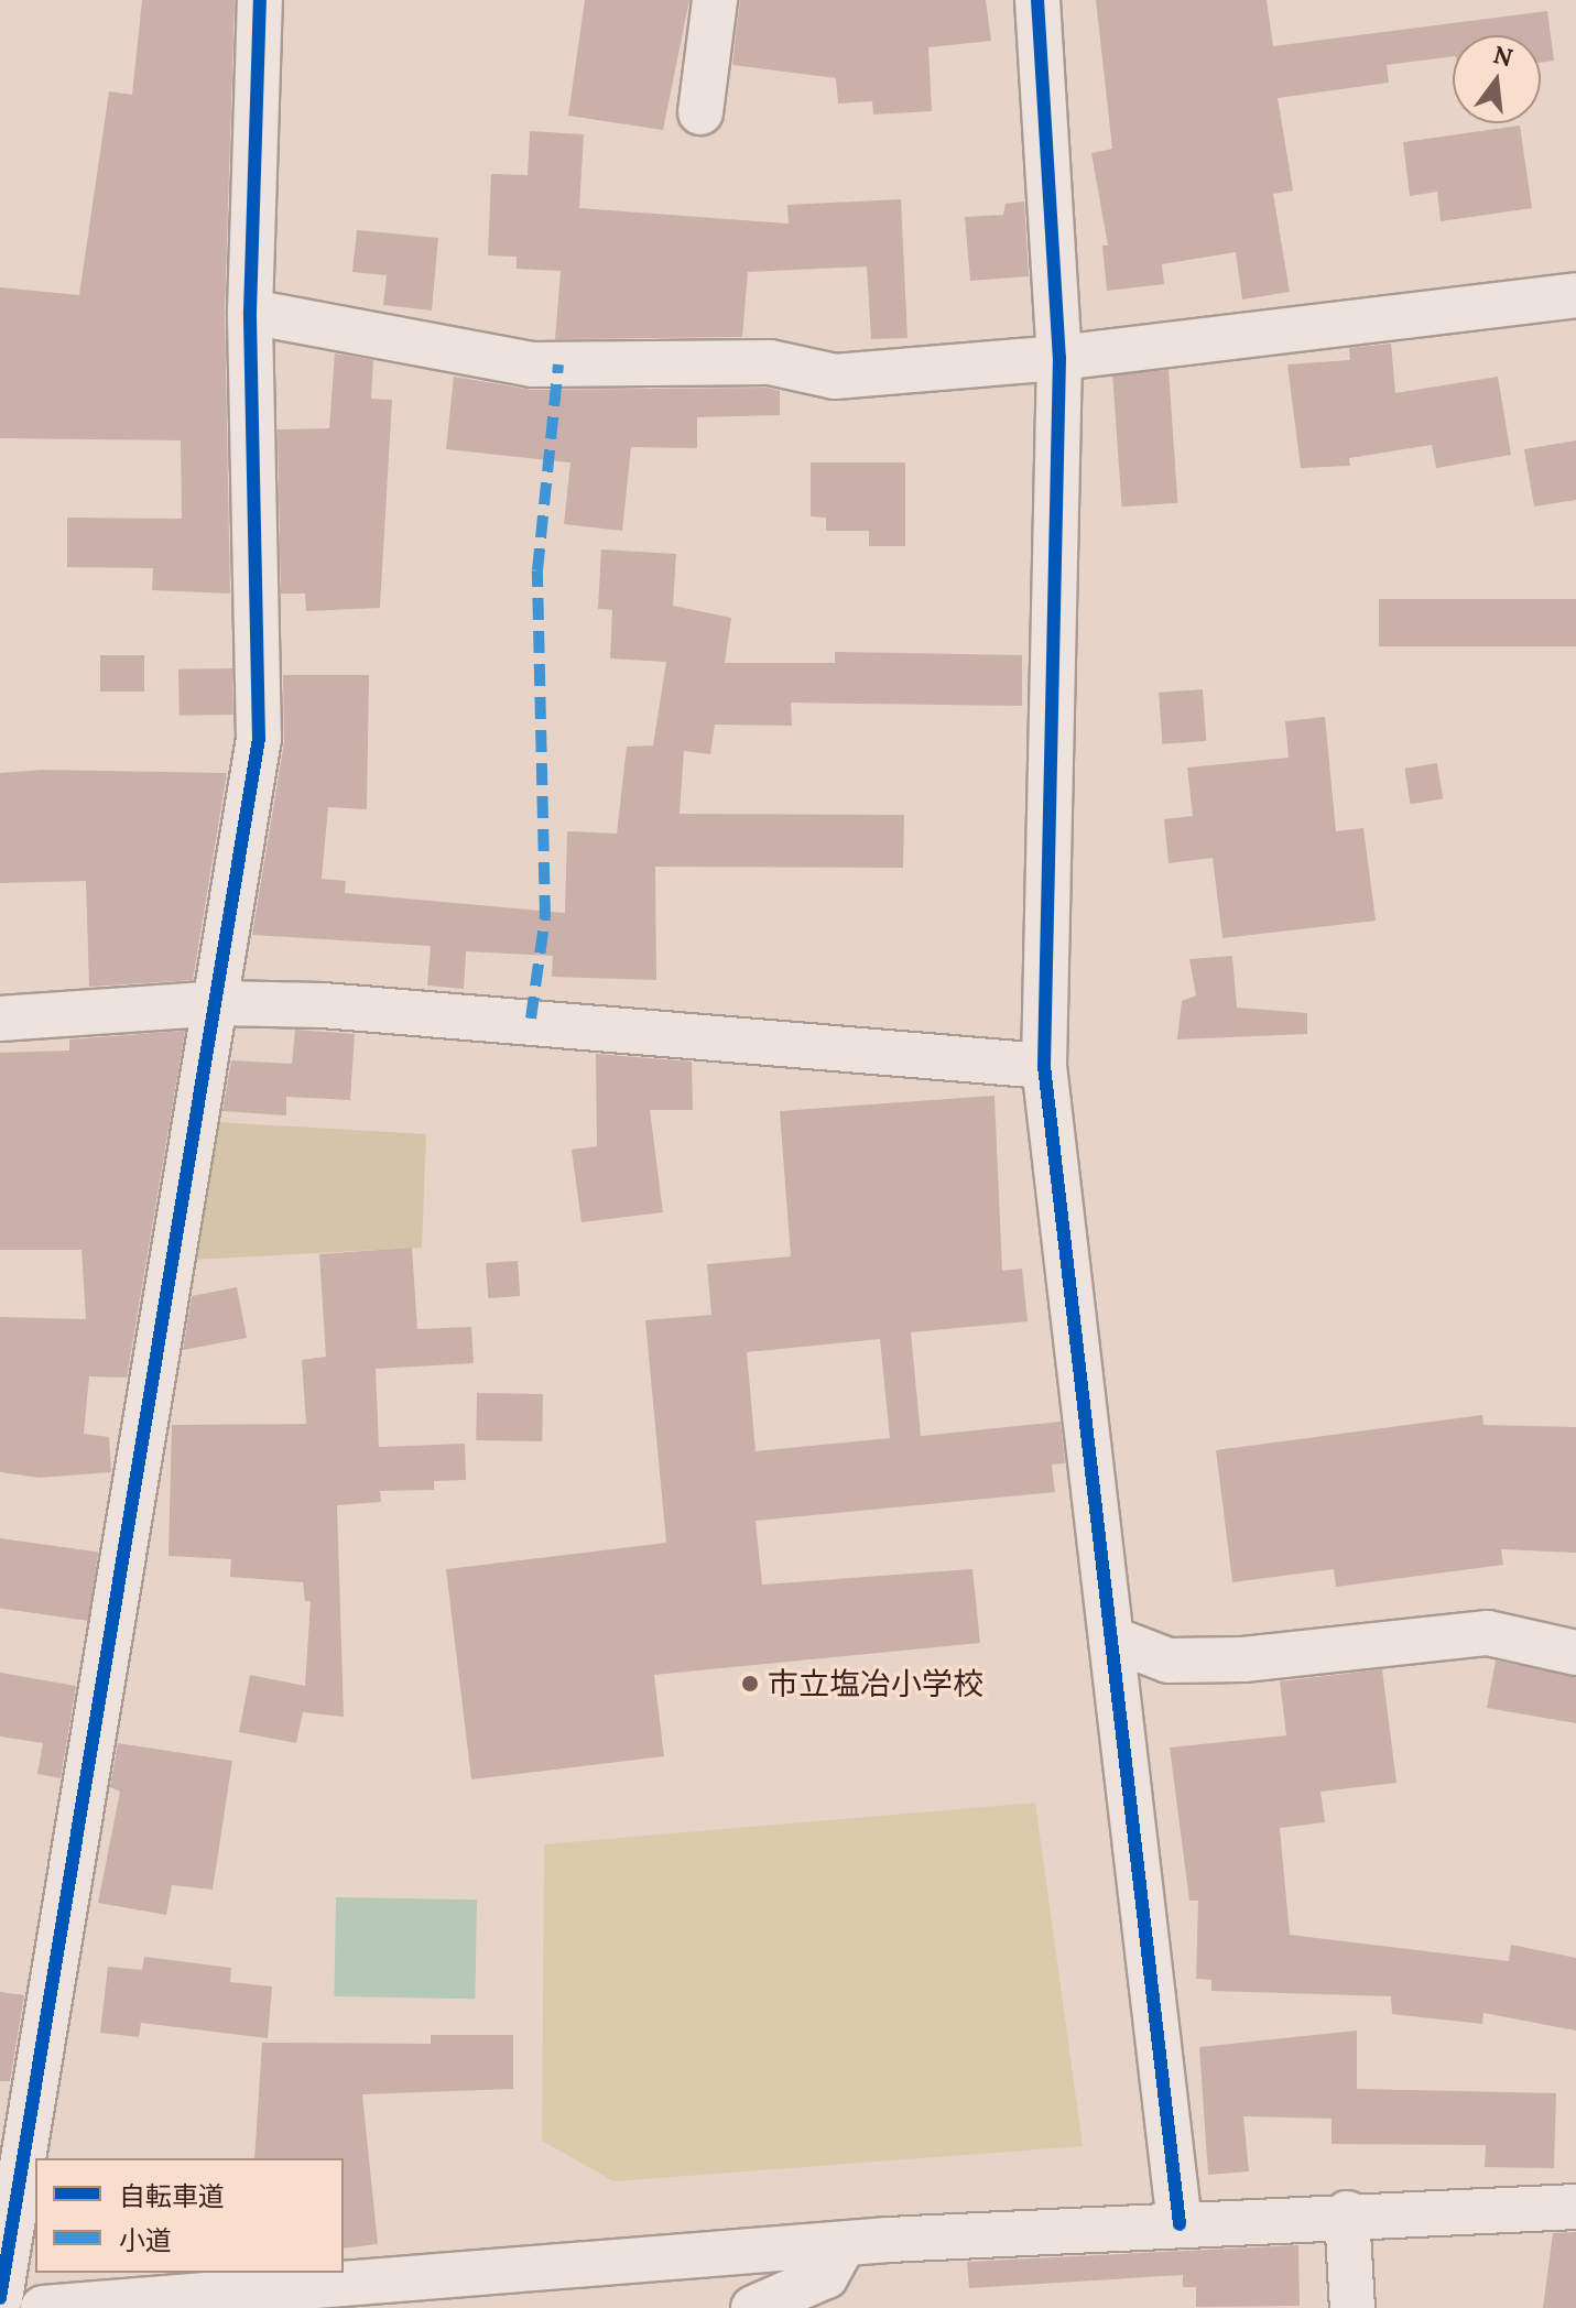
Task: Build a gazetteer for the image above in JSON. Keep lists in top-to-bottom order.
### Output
{
  "places": ["市立塩冶小学校"],
  "legend": ["自転車道", "小道"],
  "north": "top"
}
